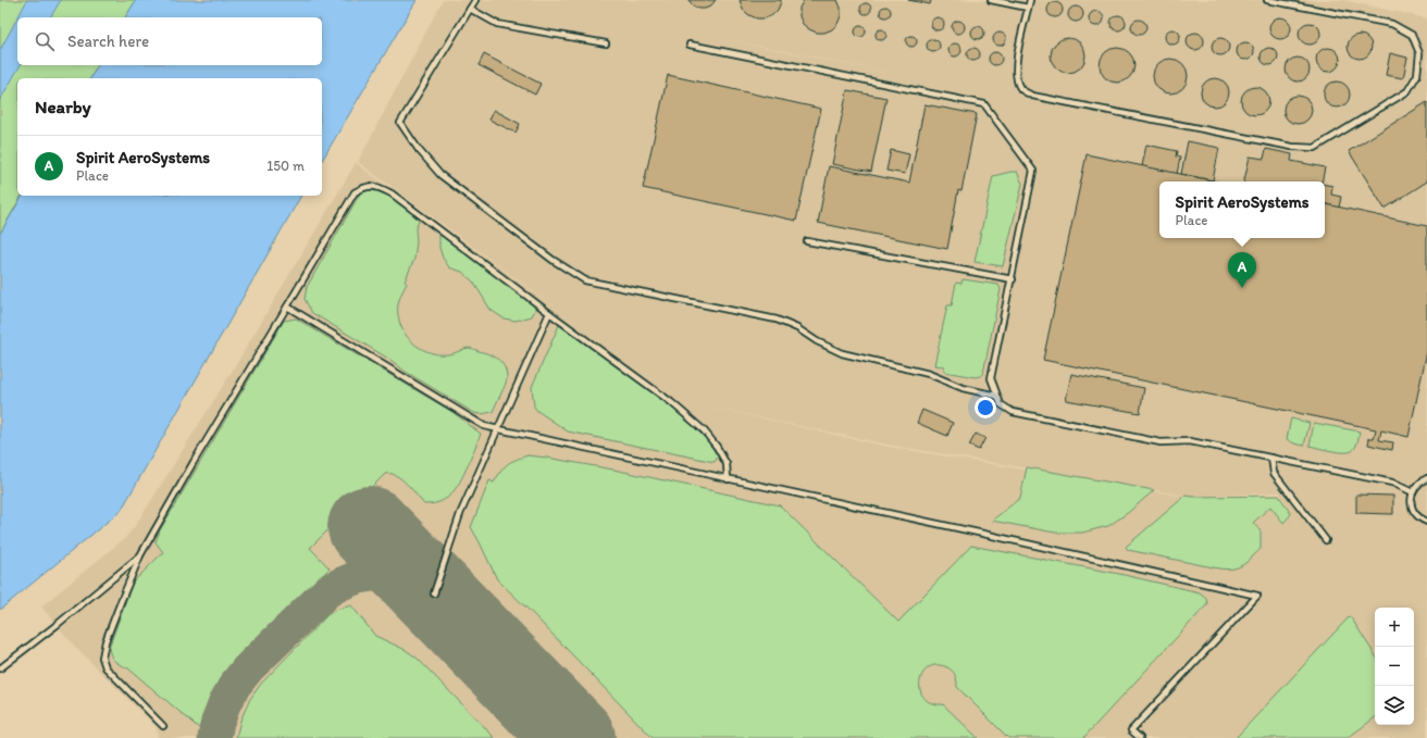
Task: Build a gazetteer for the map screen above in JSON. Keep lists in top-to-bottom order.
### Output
{
  "page": {
    "search": "Search here",
    "heading": "Nearby",
    "list": [
      {
        "mark": "A",
        "name": "Spirit AeroSystems",
        "note": "Place",
        "value": "150 m"
      }
    ],
    "popup": ["Spirit AeroSystems", "Place"],
    "pins": "A",
    "map_buttons": ["+", "−"]
  }
}
